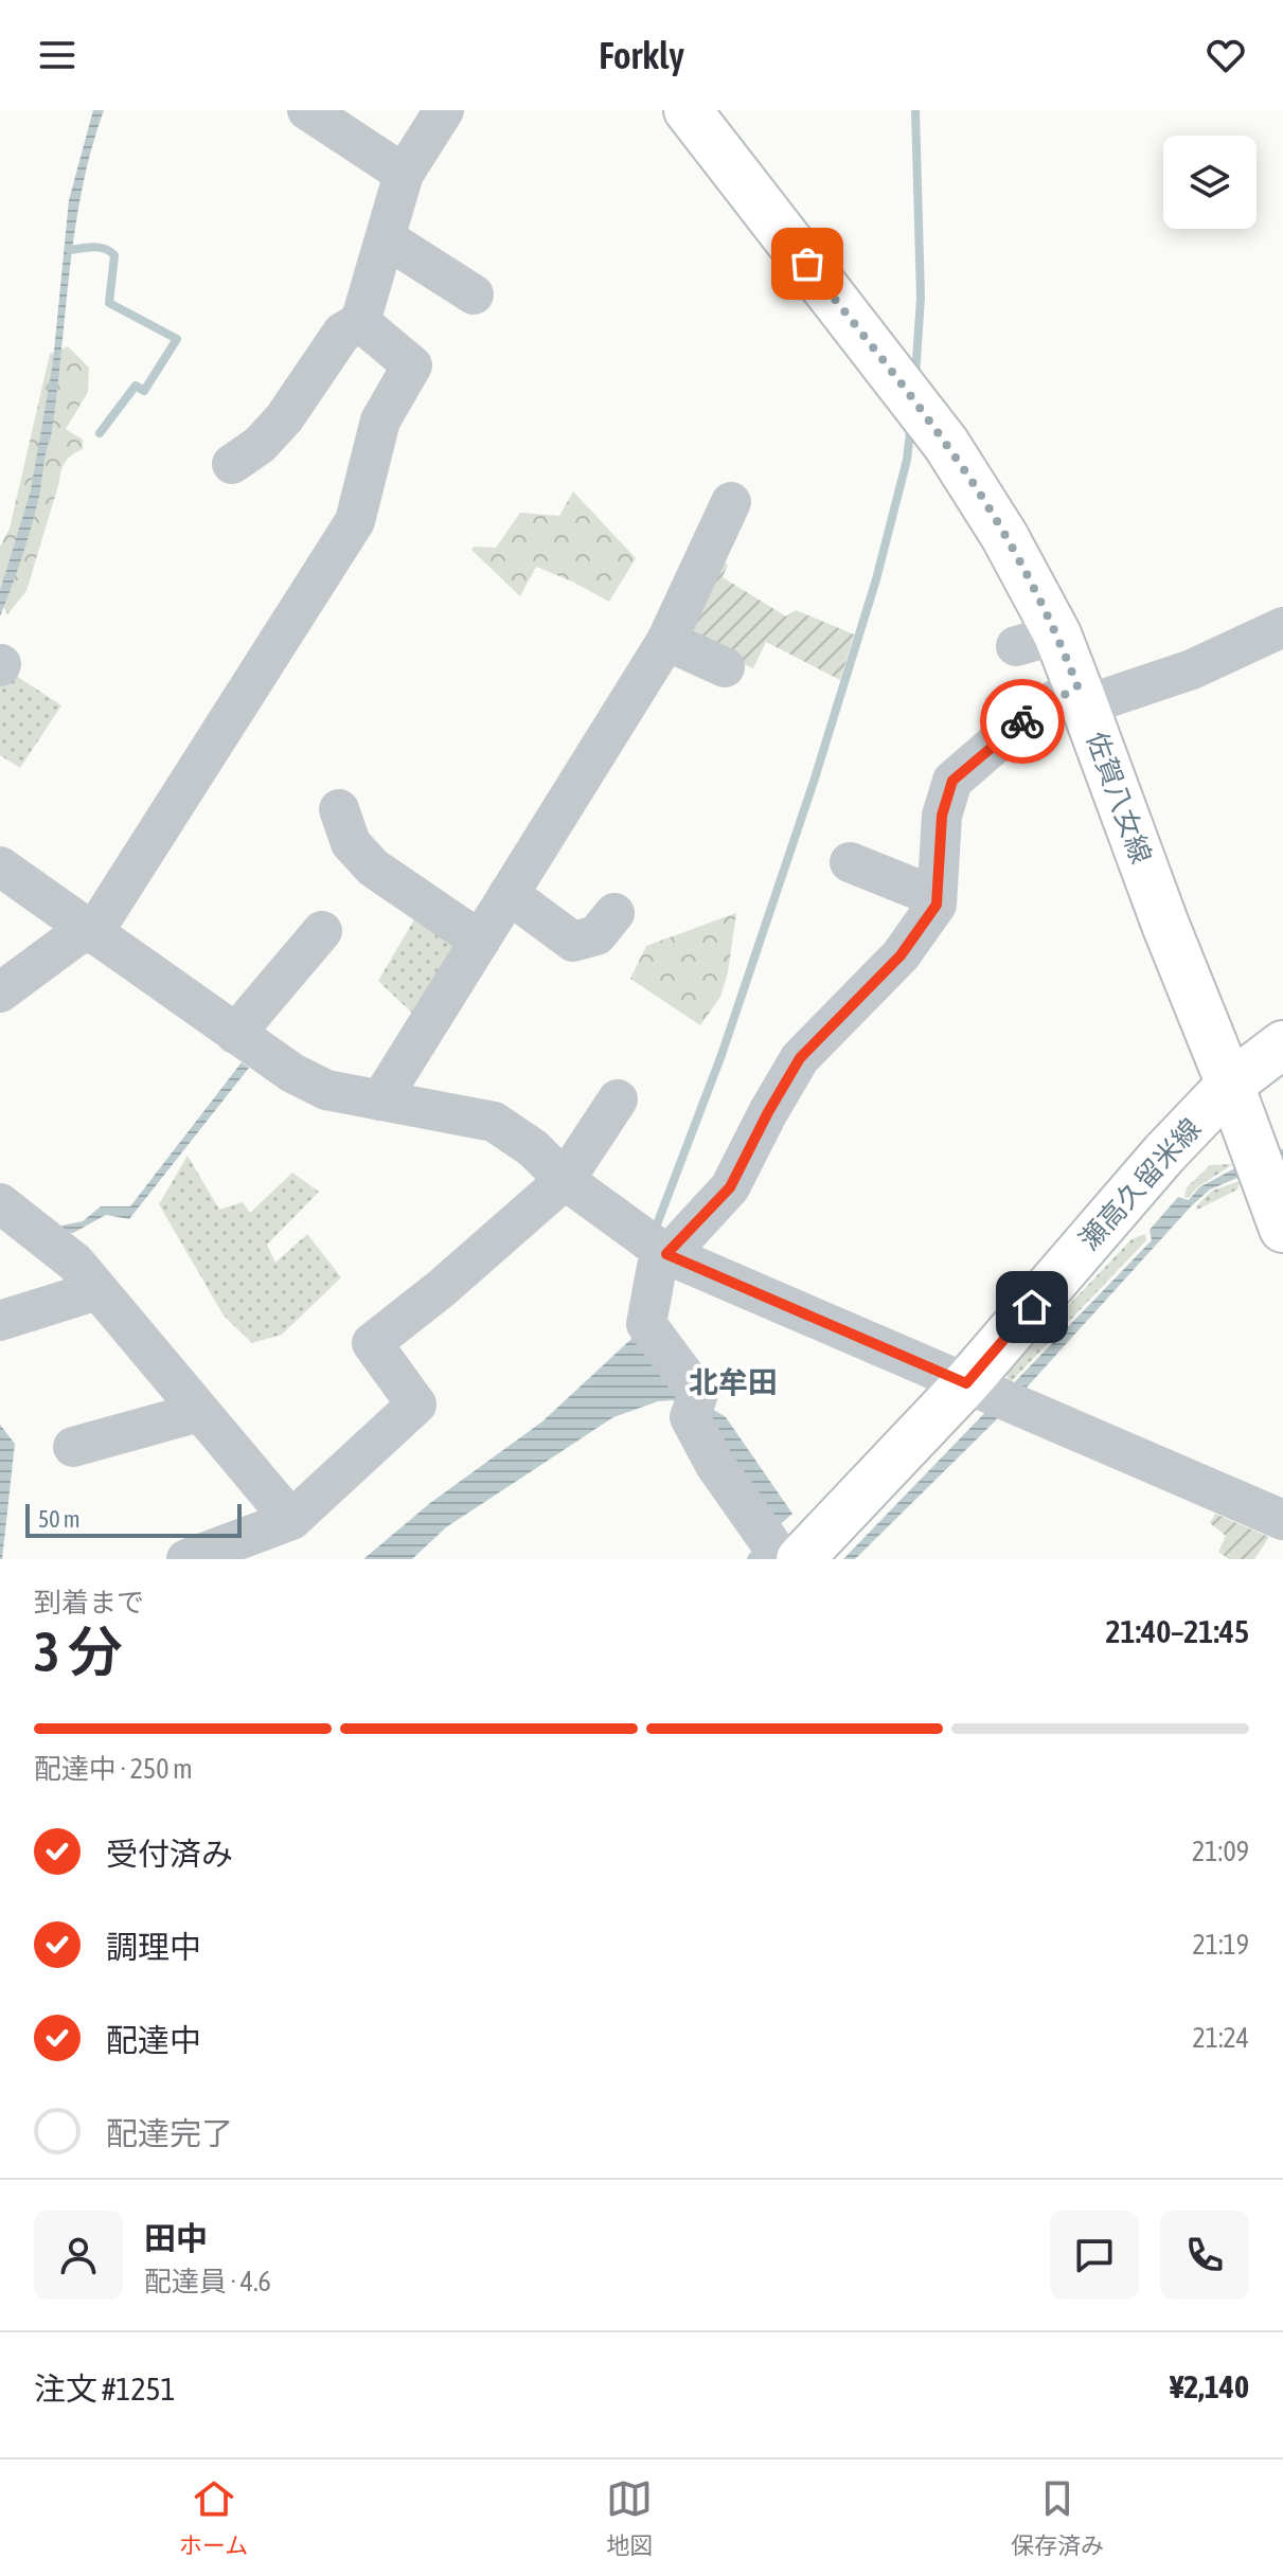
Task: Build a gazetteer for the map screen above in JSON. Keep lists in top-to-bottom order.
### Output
{
  "streets": {
    "main road": ["佐賀八女線", "瀬高久留米線"]
  },
  "crossings": [
    ["佐賀八女線", "瀬高久留米線"]
  ],
  "districts": ["北牟田"],
  "scale_bar": "50 m",
  "page": {
    "header": "Forkly",
    "scale": "50 m",
    "heading": ["3 分", "到着まで", "21:40–21:45"],
    "panel": [
      "田中",
      "配達員 · 4.6",
      "注文 #1251",
      "¥2,140"
    ],
    "bar": "配達中 · 250 m",
    "list": [
      ["受付済み", "21:09"],
      ["調理中", "21:19"],
      ["配達中", "21:24"],
      "配達完了"
    ],
    "tabs": ["ホーム", "地図", "保存済み"]
  }
}
